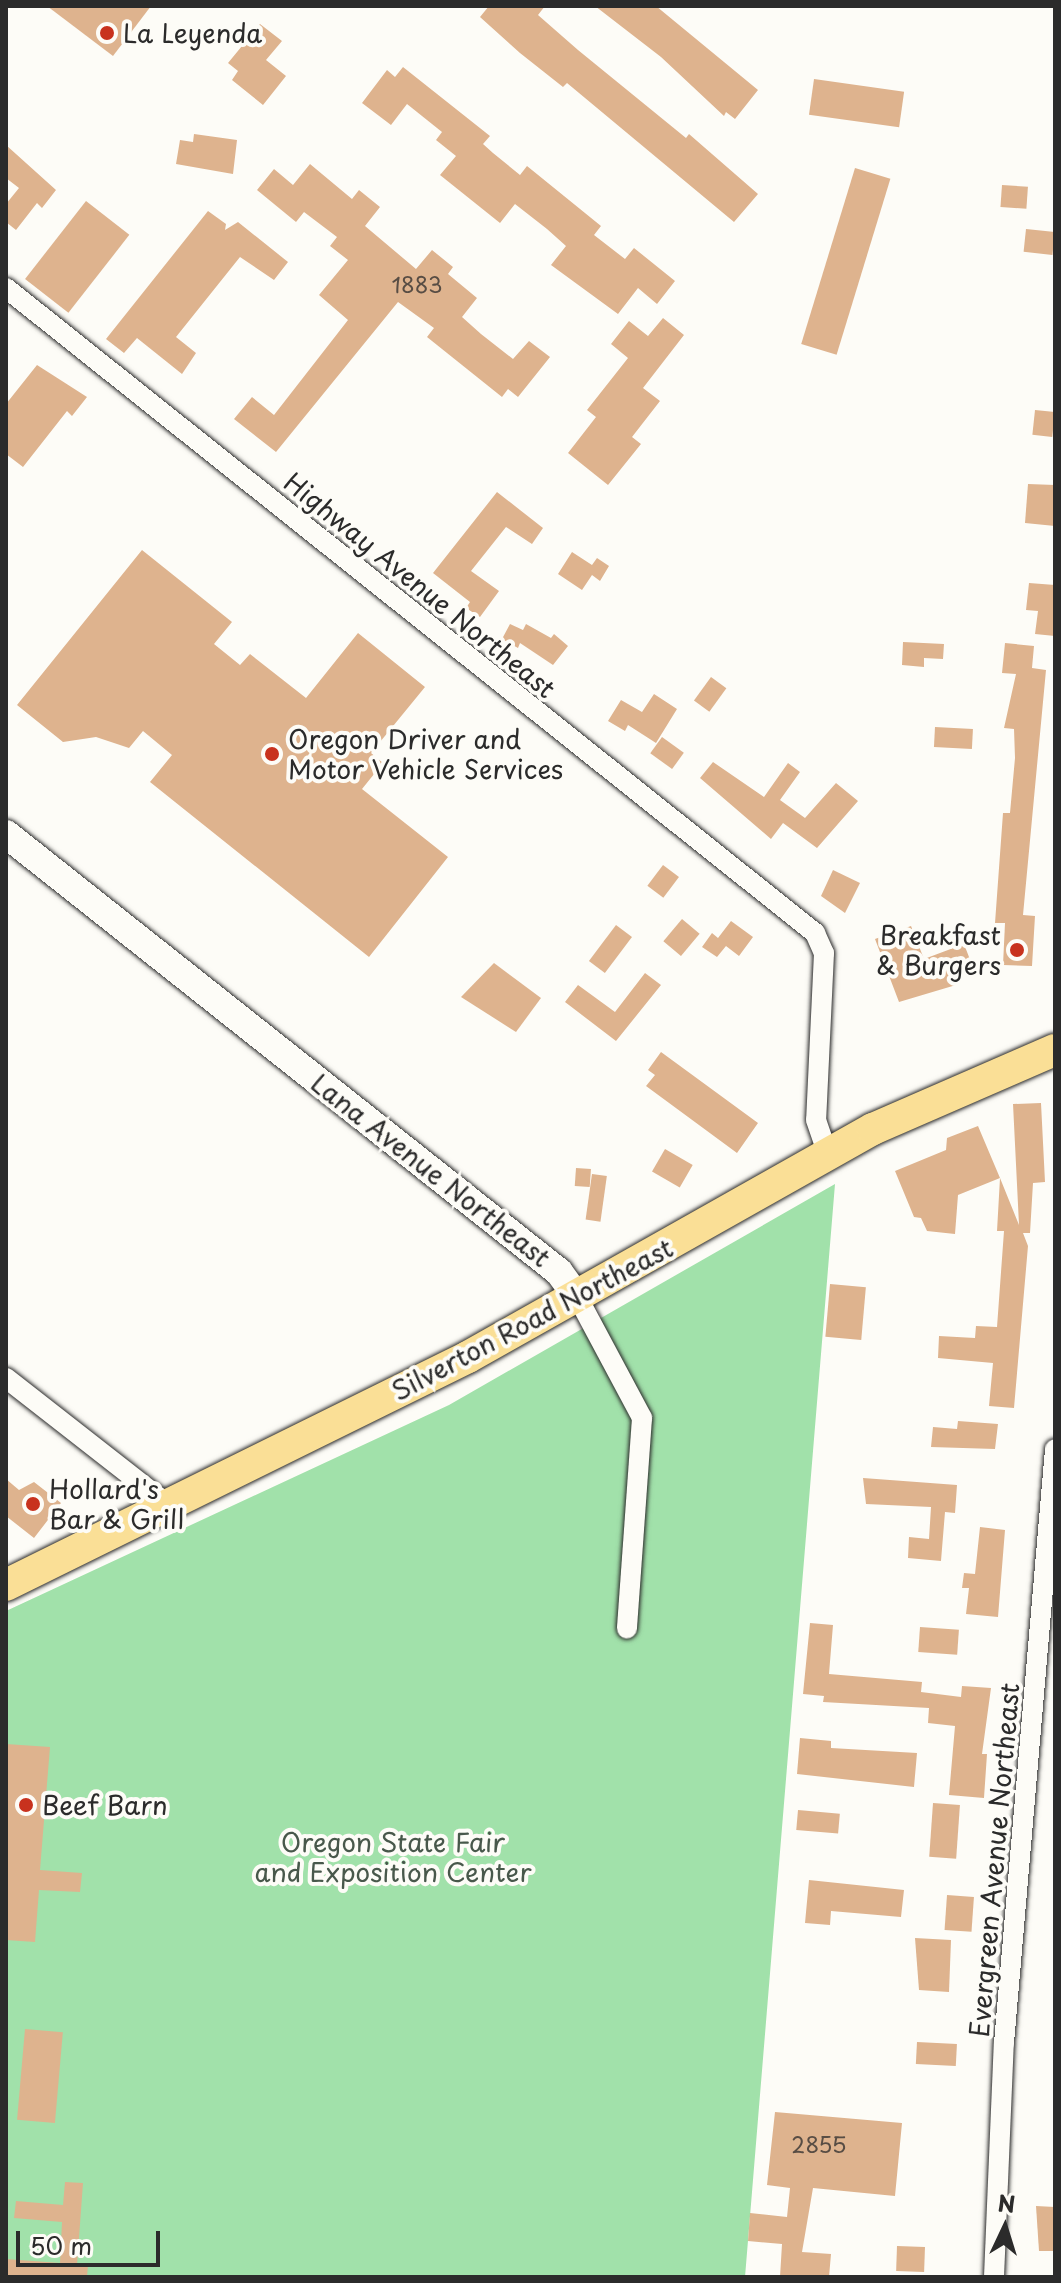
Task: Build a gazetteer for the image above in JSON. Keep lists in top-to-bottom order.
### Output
{
  "streets": {
    "main road": ["Silverton Road Northeast"],
    "street": ["Highway Avenue Northeast", "Lana Avenue Northeast", "Evergreen Avenue Northeast"]
  },
  "crossings": [
    ["Highway Avenue Northeast", "Silverton Road Northeast"],
    ["Lana Avenue Northeast", "Silverton Road Northeast"]
  ],
  "parks": ["Oregon State Fair and Exposition Center"],
  "places": [
    "La Leyenda",
    "Oregon Driver and Motor Vehicle Services",
    "Breakfast & Burgers",
    "Hollard's Bar & Grill",
    "Beef Barn"
  ],
  "house_numbers": ["1883", "2855"],
  "scale_bar": "50 m",
  "north": "top"
}
